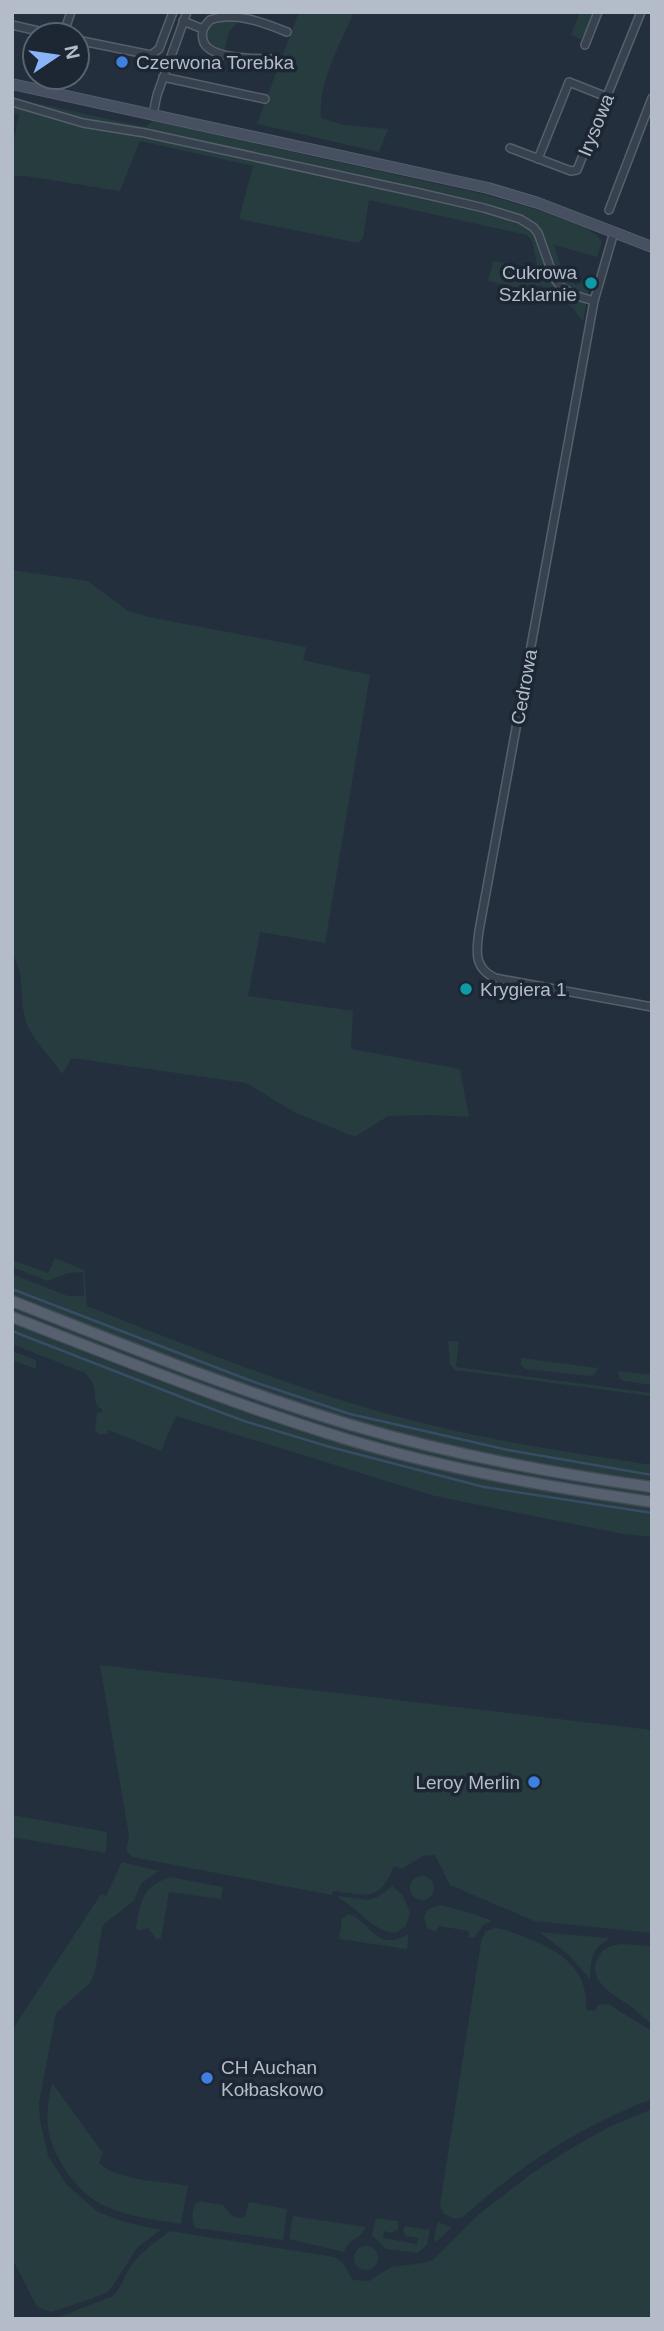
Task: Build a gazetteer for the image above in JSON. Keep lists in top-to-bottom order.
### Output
{
  "streets": {
    "street": ["Irysowa", "Cedrowa"]
  },
  "places": [
    "Czerwona Torebka",
    "Cukrowa Szklarnie",
    "Krygiera 1",
    "Leroy Merlin",
    "CH Auchan Kołbaskowo"
  ],
  "north": "right"
}
